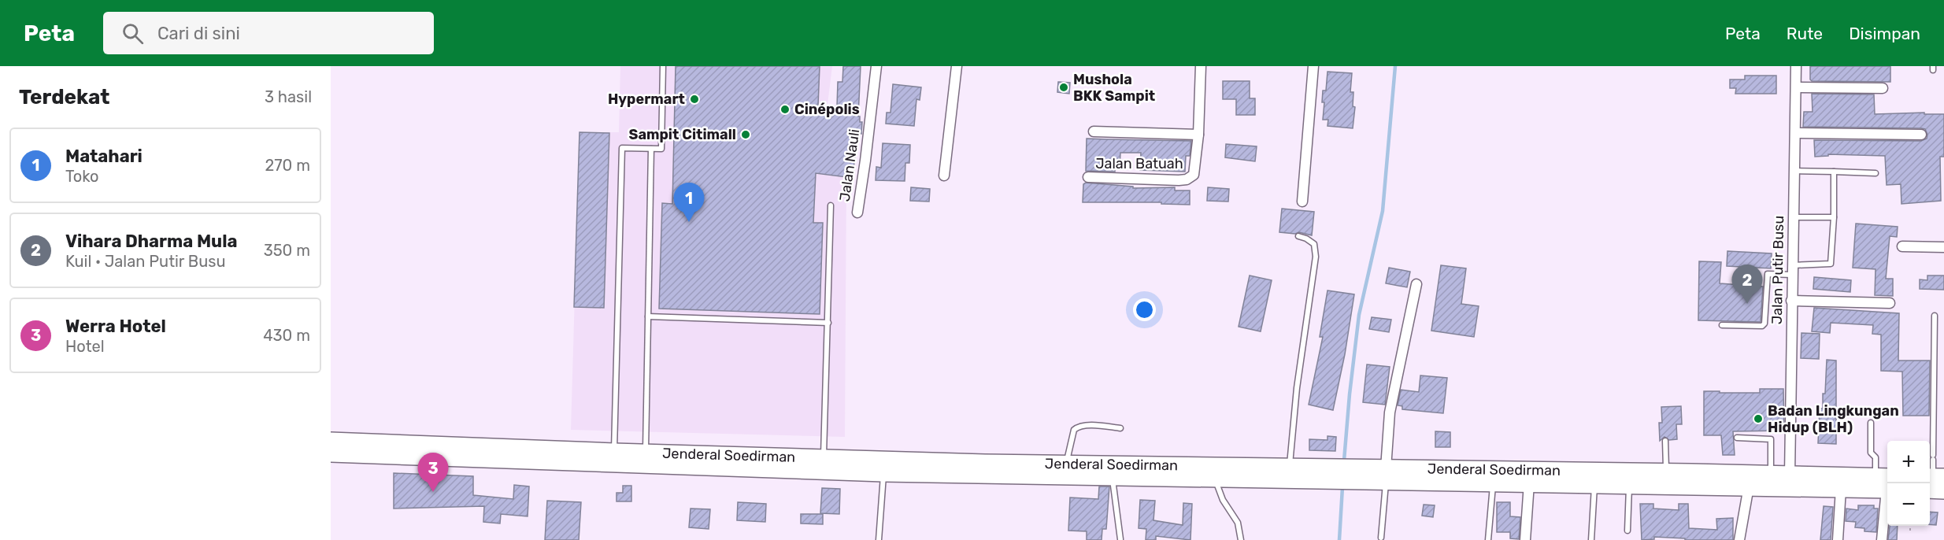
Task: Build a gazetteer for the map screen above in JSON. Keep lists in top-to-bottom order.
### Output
{
  "streets": {
    "highway": ["Jenderal Soedirman"],
    "street": ["Jalan Batuah", "Jalan Nauli", "Jalan Putir Busu"]
  },
  "crossings": [
    ["Jalan Putir Busu", "Jenderal Soedirman"]
  ],
  "places": [
    "Mushola BKK Sampit",
    "Hypermart",
    "Cinépolis",
    "Sampit Citimall",
    "Badan Lingkungan Hidup (BLH)"
  ],
  "page": {
    "header": "Peta",
    "search": "Cari di sini",
    "nav": ["Peta", "Rute", "Disimpan"],
    "heading": ["Terdekat", "3 hasil"],
    "list": [
      {
        "mark": "1",
        "name": "Matahari",
        "note": "Toko",
        "value": "270 m"
      },
      {
        "mark": "2",
        "name": "Vihara Dharma Mula",
        "note": "Kuil · Jalan Putir Busu",
        "value": "350 m"
      },
      {
        "mark": "3",
        "name": "Werra Hotel",
        "note": "Hotel",
        "value": "430 m"
      }
    ],
    "pins": ["1", "2", "3"],
    "map_buttons": ["+", "−"]
  }
}
